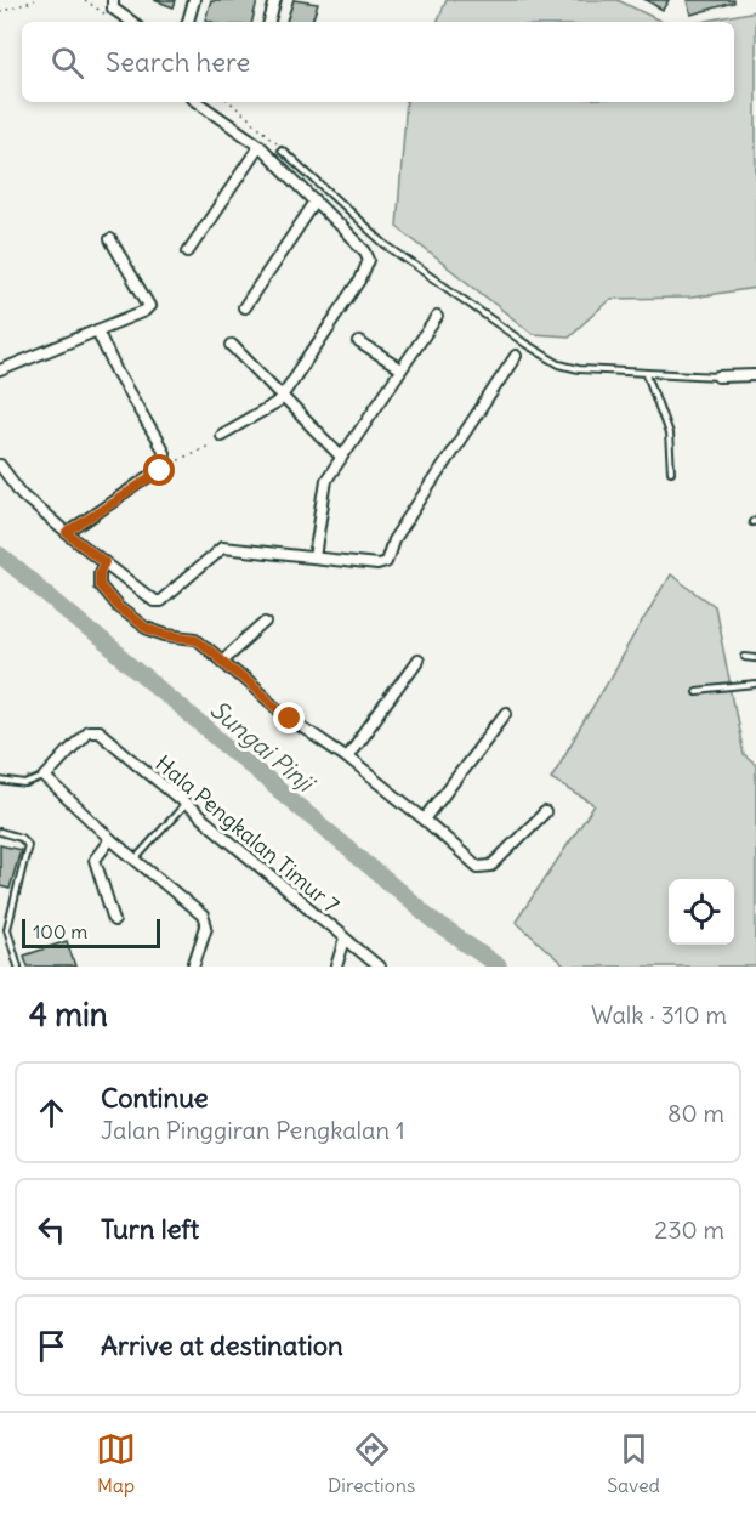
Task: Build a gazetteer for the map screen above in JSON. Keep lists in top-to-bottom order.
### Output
{
  "streets": {
    "street": ["Hala Pengkalan Timur 7"]
  },
  "water": ["Sungai Pinji"],
  "scale_bar": "100 m",
  "page": {
    "search": "Search here",
    "scale": "100 m",
    "heading": ["4 min", "Walk · 310 m"],
    "list": [
      ["Continue", "Jalan Pinggiran Pengkalan 1", "80 m"],
      ["Turn left", "230 m"],
      "Arrive at destination"
    ],
    "nav": ["Map", "Directions", "Saved"]
  }
}
